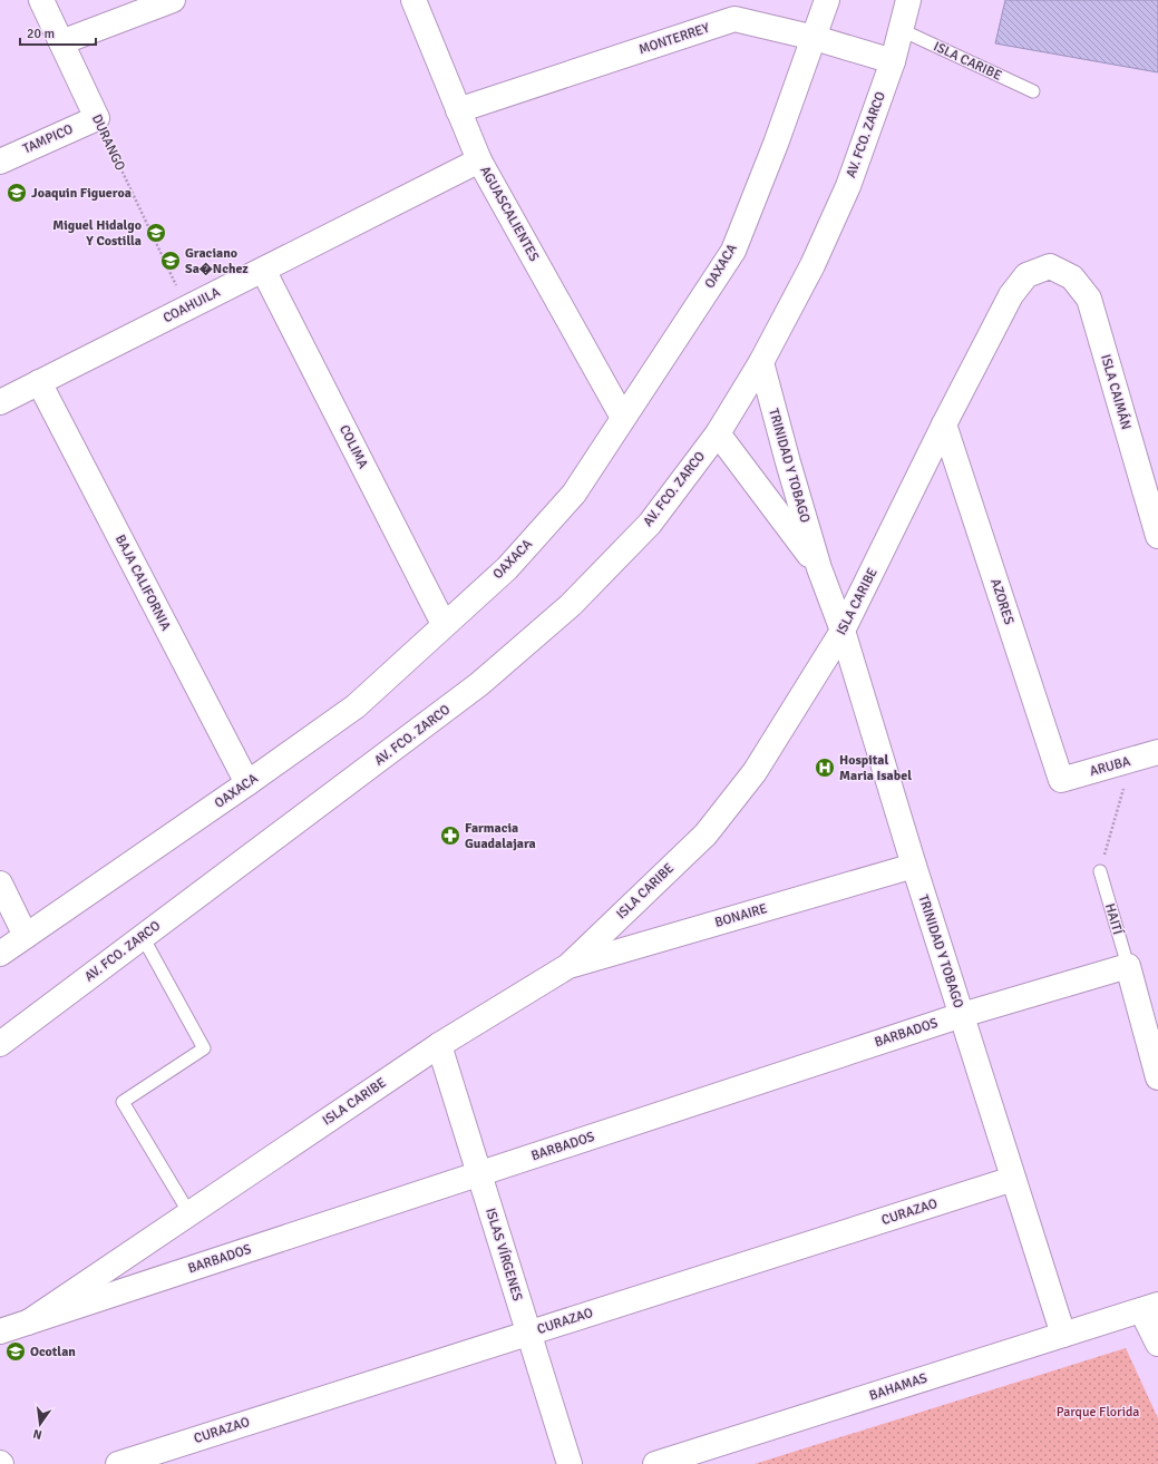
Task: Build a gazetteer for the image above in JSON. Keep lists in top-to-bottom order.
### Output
{
  "streets": {
    "street": [
      "MONTERREY",
      "ISLA CARIBE",
      "AV. FCO. ZARCO",
      "TAMPICO",
      "DURANGO",
      "AGUASCALIENTES",
      "OAXACA",
      "COAHUILA",
      "ISLA CAIMÁN",
      "COLIMA",
      "TRINIDAD Y TOBAGO",
      "BAJA CALIFORNIA",
      "AZORES",
      "ARUBA",
      "BONAIRE",
      "HAITÍ",
      "BARBADOS",
      "CURAZAO",
      "ISLAS VÍRGENES",
      "BAHAMAS"
    ]
  },
  "crossings": [
    ["MONTERREY", "AV. FCO. ZARCO"],
    ["MONTERREY", "AGUASCALIENTES"],
    ["MONTERREY", "OAXACA"],
    ["ISLA CARIBE", "AV. FCO. ZARCO"],
    ["ISLA CARIBE", "ISLA CAIMÁN"],
    ["ISLA CARIBE", "TRINIDAD Y TOBAGO"],
    ["ISLA CARIBE", "AZORES"],
    ["ISLA CARIBE", "BONAIRE"],
    ["ISLA CARIBE", "BARBADOS"],
    ["ISLA CARIBE", "ISLAS VÍRGENES"],
    ["AV. FCO. ZARCO", "TRINIDAD Y TOBAGO"],
    ["TAMPICO", "DURANGO"],
    ["DURANGO", "COAHUILA"],
    ["AGUASCALIENTES", "OAXACA"],
    ["AGUASCALIENTES", "COAHUILA"],
    ["OAXACA", "COLIMA"],
    ["OAXACA", "BAJA CALIFORNIA"],
    ["COAHUILA", "COLIMA"],
    ["COAHUILA", "BAJA CALIFORNIA"],
    ["TRINIDAD Y TOBAGO", "BONAIRE"],
    ["TRINIDAD Y TOBAGO", "BARBADOS"],
    ["TRINIDAD Y TOBAGO", "CURAZAO"],
    ["TRINIDAD Y TOBAGO", "BAHAMAS"],
    ["AZORES", "ARUBA"],
    ["HAITÍ", "BARBADOS"],
    ["BARBADOS", "ISLAS VÍRGENES"],
    ["CURAZAO", "ISLAS VÍRGENES"]
  ],
  "parks": ["Parque Florida"],
  "places": {
    "school or university": [
      "Joaquin Figueroa",
      "Miguel Hidalgo Y Costilla",
      "Graciano Sa�Nchez",
      "Ocotlan"
    ],
    "hospital": ["Hospital Maria Isabel"],
    "pharmacy": ["Farmacia Guadalajara"]
  },
  "scale_bar": "20 m",
  "north": "bottom"
}
